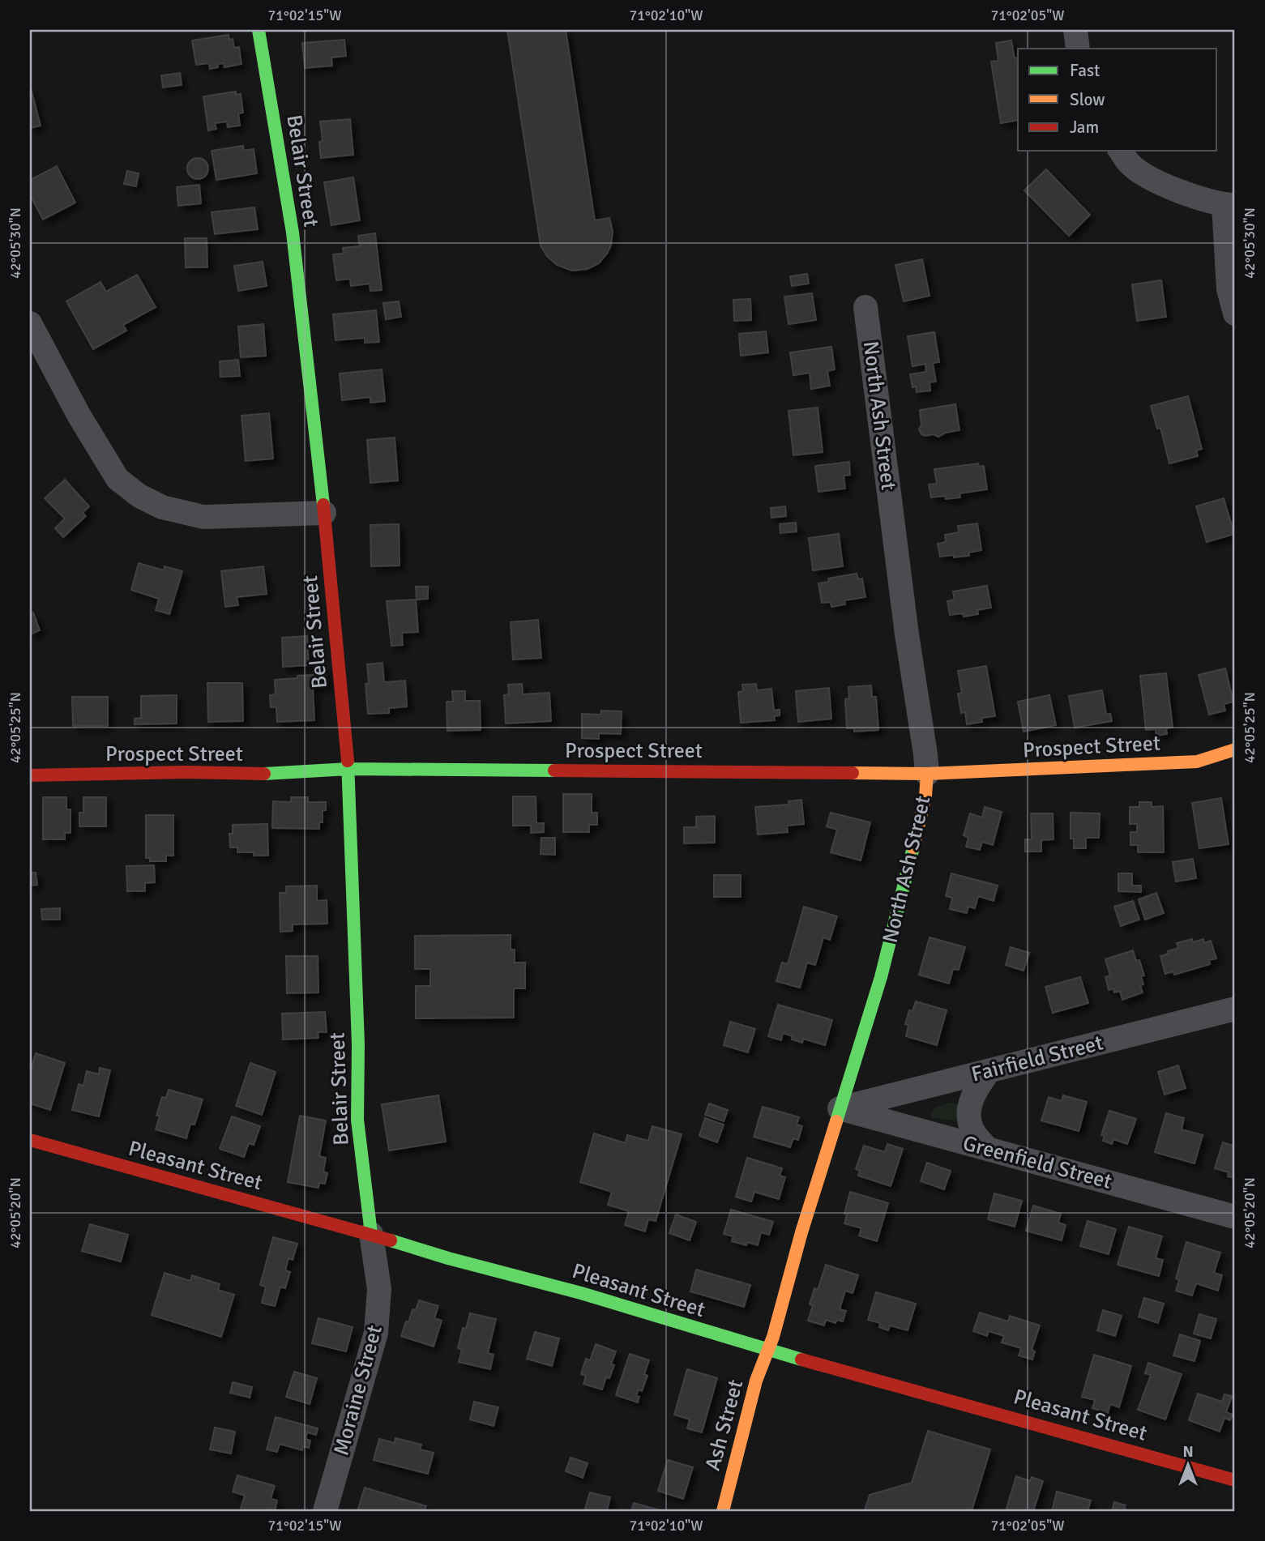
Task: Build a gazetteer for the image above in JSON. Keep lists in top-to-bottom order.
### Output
{
  "streets": {
    "main road": [
      "Belair Street",
      "North Ash Street",
      "Prospect Street",
      "Pleasant Street",
      "Ash Street"
    ],
    "street": ["Fairfield Street", "Greenfield Street", "Moraine Street"]
  },
  "crossings": [
    ["Belair Street", "Prospect Street"],
    ["Belair Street", "Pleasant Street"],
    ["Belair Street", "Moraine Street"],
    ["North Ash Street", "Prospect Street"],
    ["North Ash Street", "Fairfield Street"],
    ["North Ash Street", "Greenfield Street"],
    ["North Ash Street", "Pleasant Street"],
    ["North Ash Street", "Ash Street"],
    ["Fairfield Street", "Greenfield Street"],
    ["Pleasant Street", "Moraine Street"],
    ["Pleasant Street", "Ash Street"]
  ],
  "legend": ["Fast", "Slow", "Jam"],
  "north": "top",
  "coordinates": [
    "71°02'15\"W",
    "71°02'10\"W",
    "71°02'05\"W",
    "42°05'30\"N",
    "42°05'25\"N",
    "42°05'20\"N"
  ]
}
